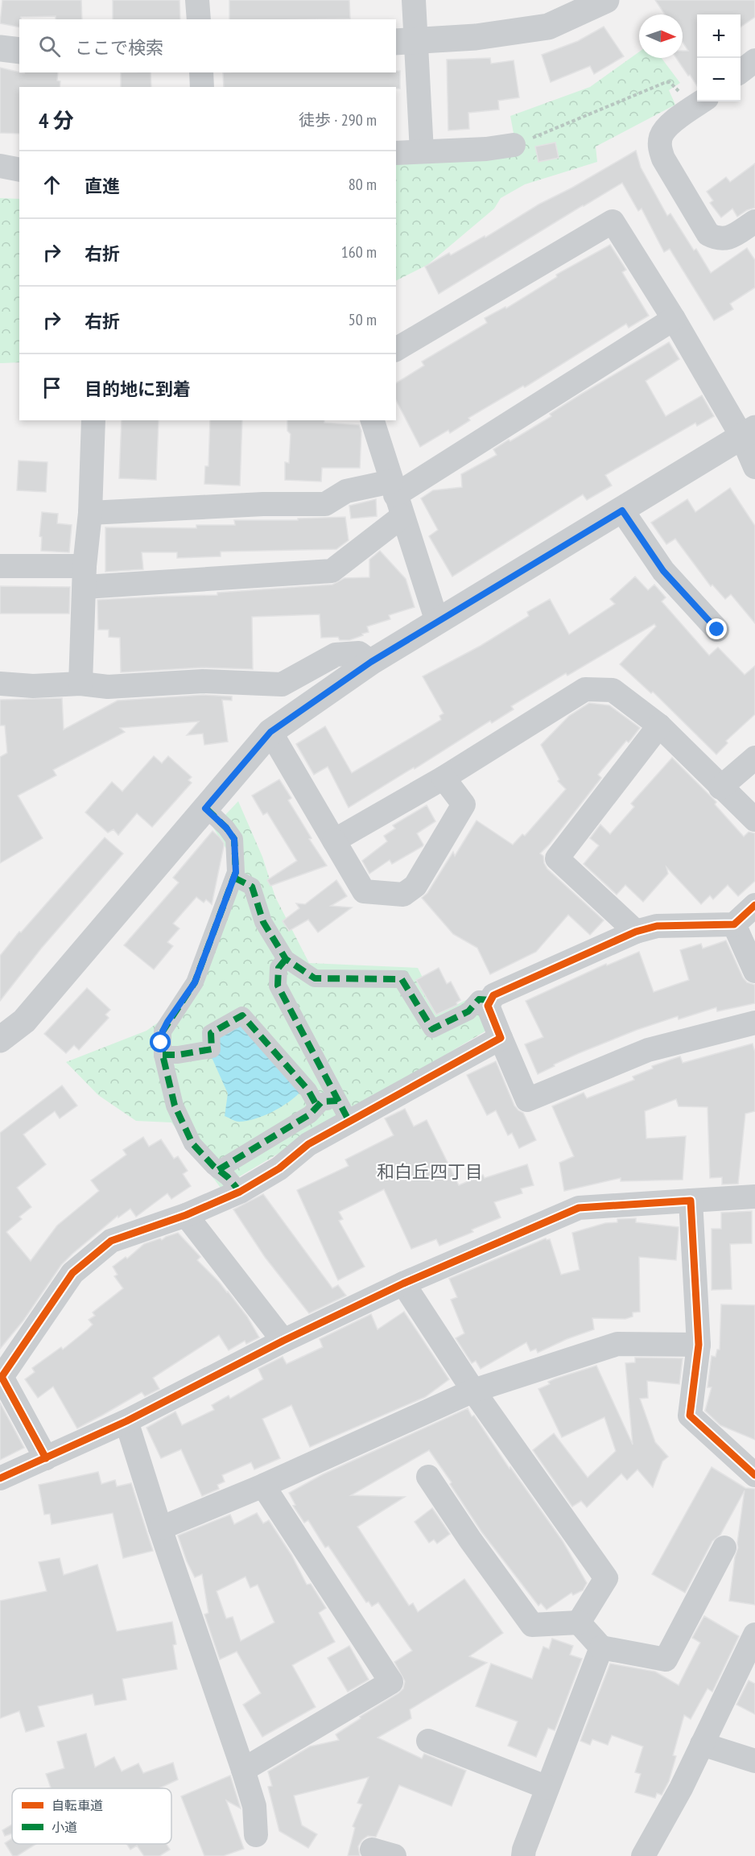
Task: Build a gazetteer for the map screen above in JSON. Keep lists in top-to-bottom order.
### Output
{
  "districts": ["和白丘四丁目"],
  "legend": ["自転車道", "小道"],
  "north": "right",
  "page": {
    "map_buttons": ["+", "−"],
    "search": "ここで検索",
    "heading": ["4 分", "徒歩 · 290 m"],
    "list": [
      ["直進", "80 m"],
      ["右折", "160 m"],
      ["右折", "50 m"],
      "目的地に到着"
    ]
  }
}
